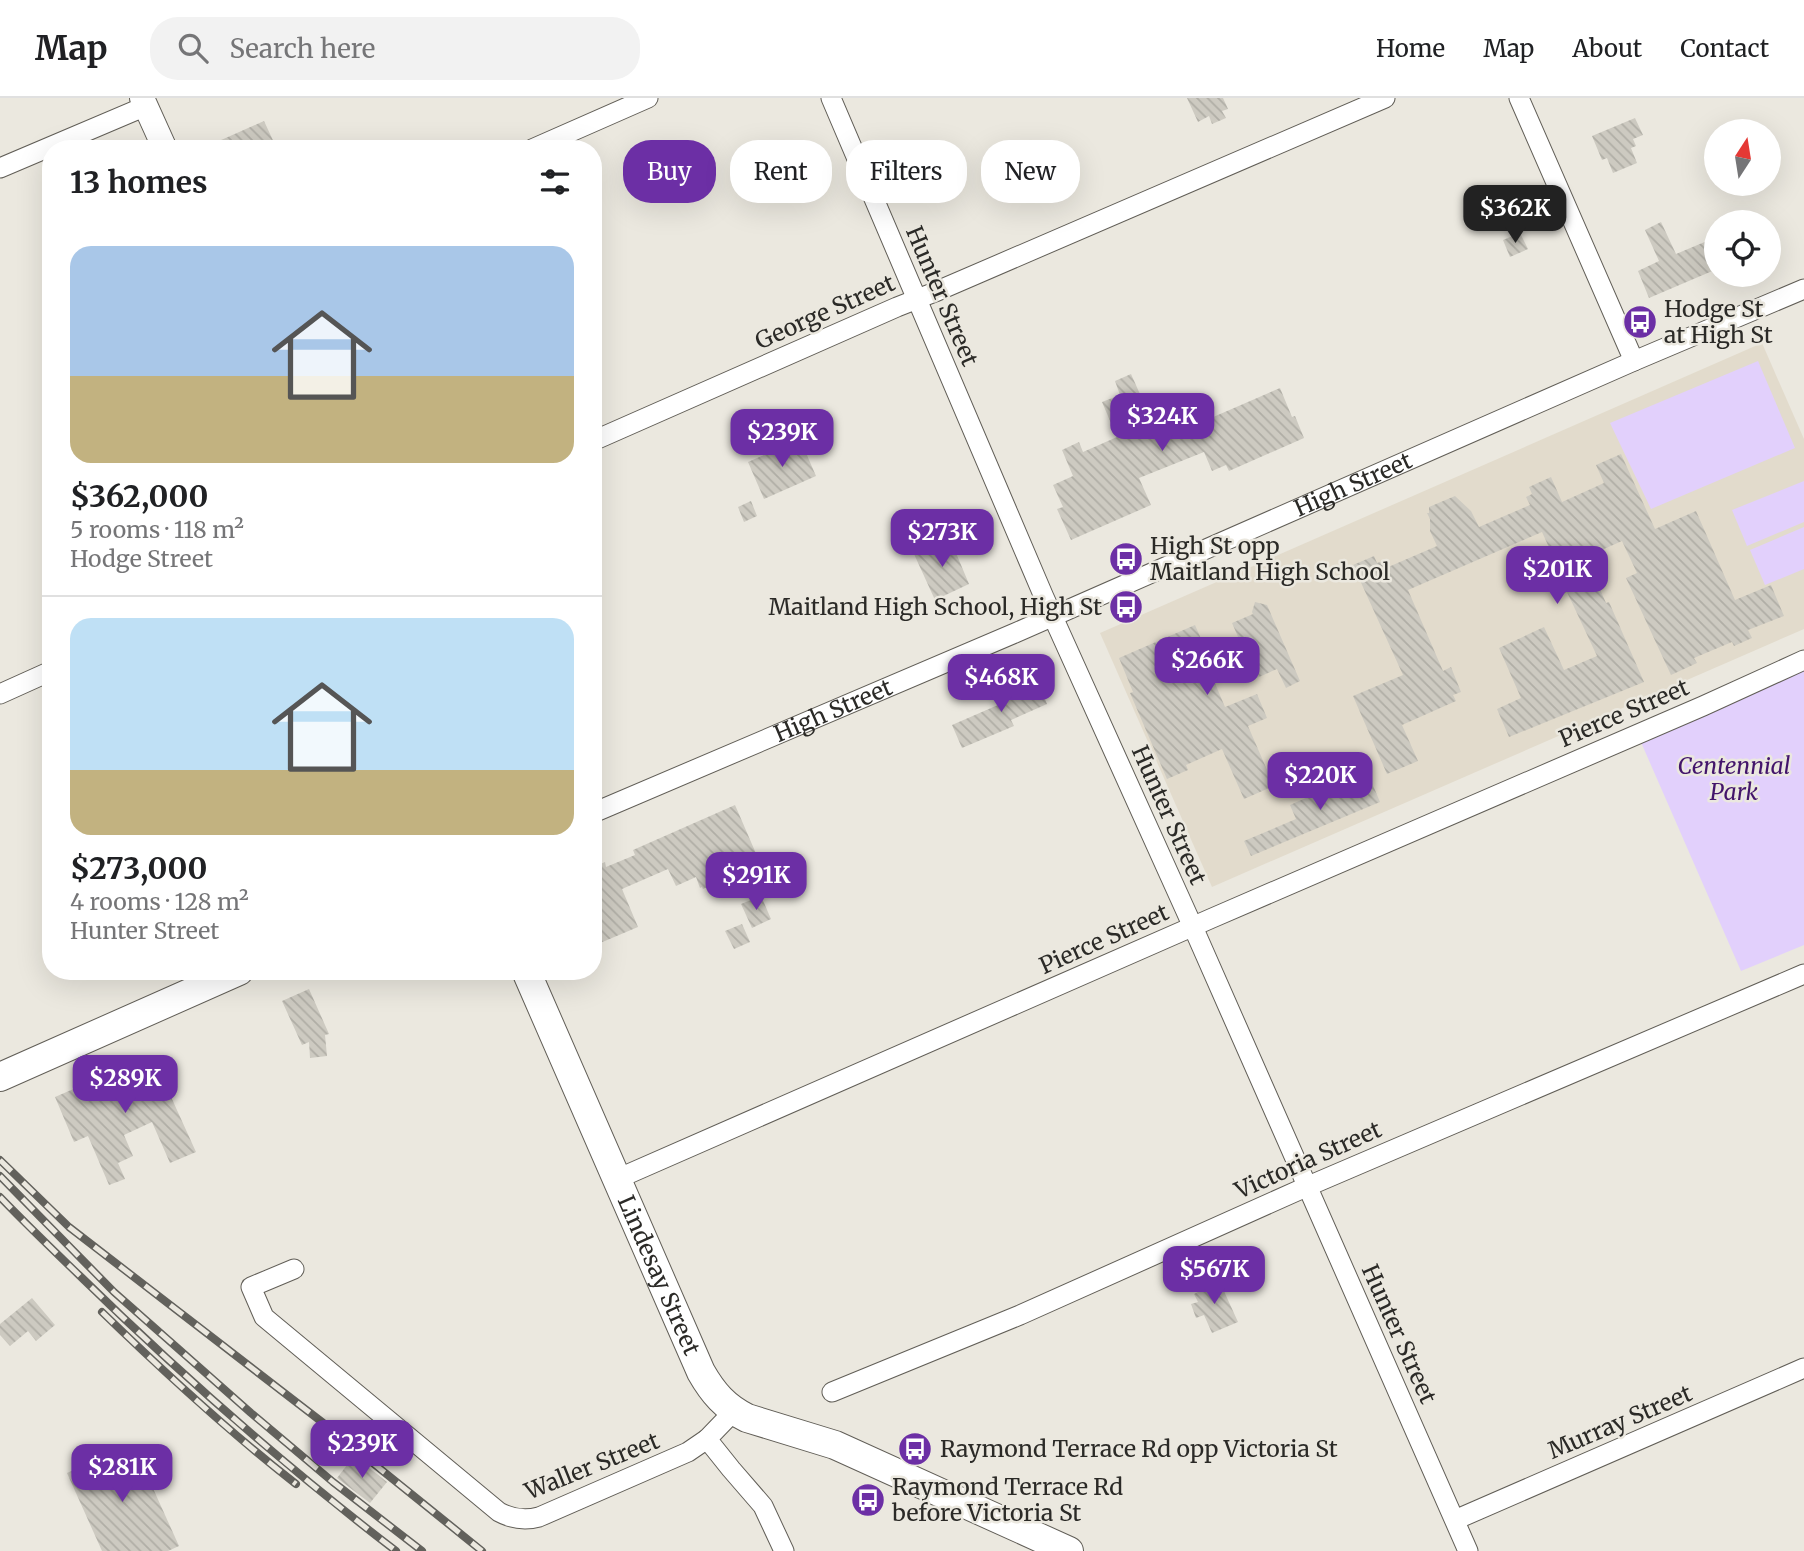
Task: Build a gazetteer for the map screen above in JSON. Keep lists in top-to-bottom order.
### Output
{
  "streets": {
    "main road": ["Lindesay Street"],
    "street": [
      "Hunter Street",
      "George Street",
      "High Street",
      "Pierce Street",
      "Victoria Street",
      "Murray Street",
      "Waller Street"
    ]
  },
  "crossings": [
    ["Hunter Street", "George Street"],
    ["Hunter Street", "High Street"],
    ["Hunter Street", "Pierce Street"],
    ["Hunter Street", "Victoria Street"],
    ["Hunter Street", "Murray Street"],
    ["Pierce Street", "Lindesay Street"]
  ],
  "parks": ["Centennial Park"],
  "places": {
    "bus stop": [
      "Hodge St at High St",
      "High St opp Maitland High School",
      "Maitland High School, High St",
      "Raymond Terrace Rd opp Victoria St",
      "Raymond Terrace Rd before Victoria St"
    ]
  },
  "north": "top",
  "page": {
    "header": "Map",
    "search": "Search here",
    "nav": [
      "Home",
      "Map",
      "About",
      "Contact"
    ],
    "chip": [
      "Buy",
      "Rent",
      "Filters",
      "New"
    ],
    "heading": "13 homes",
    "price": [
      "$362K",
      "$324K",
      "$239K",
      "$273K",
      "$201K",
      "$266K",
      "$468K",
      "$220K",
      "$291K",
      "$289K",
      "$567K",
      "$239K",
      "$281K"
    ],
    "list": [
      {
        "name": "$362,000",
        "note": "5 rooms · 118 m² · Hodge Street"
      },
      {
        "name": "$273,000",
        "note": "4 rooms · 128 m² · Hunter Street"
      }
    ]
  }
}
